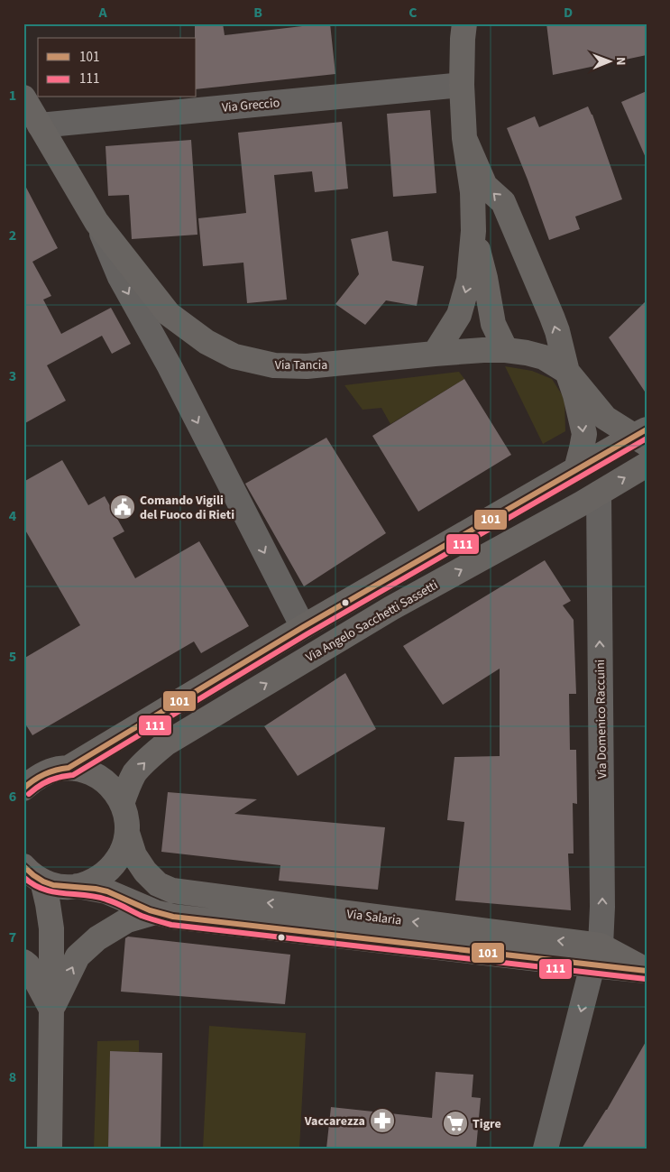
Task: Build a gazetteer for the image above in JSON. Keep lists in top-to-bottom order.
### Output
{
  "streets": {
    "main road": ["Via Tancia", "Via Angelo Sacchetti Sassetti", "Via Salaria"],
    "street": ["Via Greccio", "Via Domenico Raccuini"]
  },
  "crossings": [
    ["Via Greccio", "Via Tancia"],
    ["Via Angelo Sacchetti Sassetti", "Via Domenico Raccuini"],
    ["Via Angelo Sacchetti Sassetti", "Via Salaria"],
    ["Via Domenico Raccuini", "Via Salaria"]
  ],
  "places": {
    "public building": ["Comando Vigili del Fuoco di Rieti"],
    "pharmacy": ["Vaccarezza"],
    "supermarket": ["Tigre"]
  },
  "lines": ["transit line 101", "transit line 111"],
  "legend": ["101", "111"],
  "north": "right",
  "grid": {
    "columns": [
      "A",
      "B",
      "C",
      "D"
    ],
    "rows": [
      "1",
      "2",
      "3",
      "4",
      "5",
      "6",
      "7",
      "8"
    ]
  }
}
